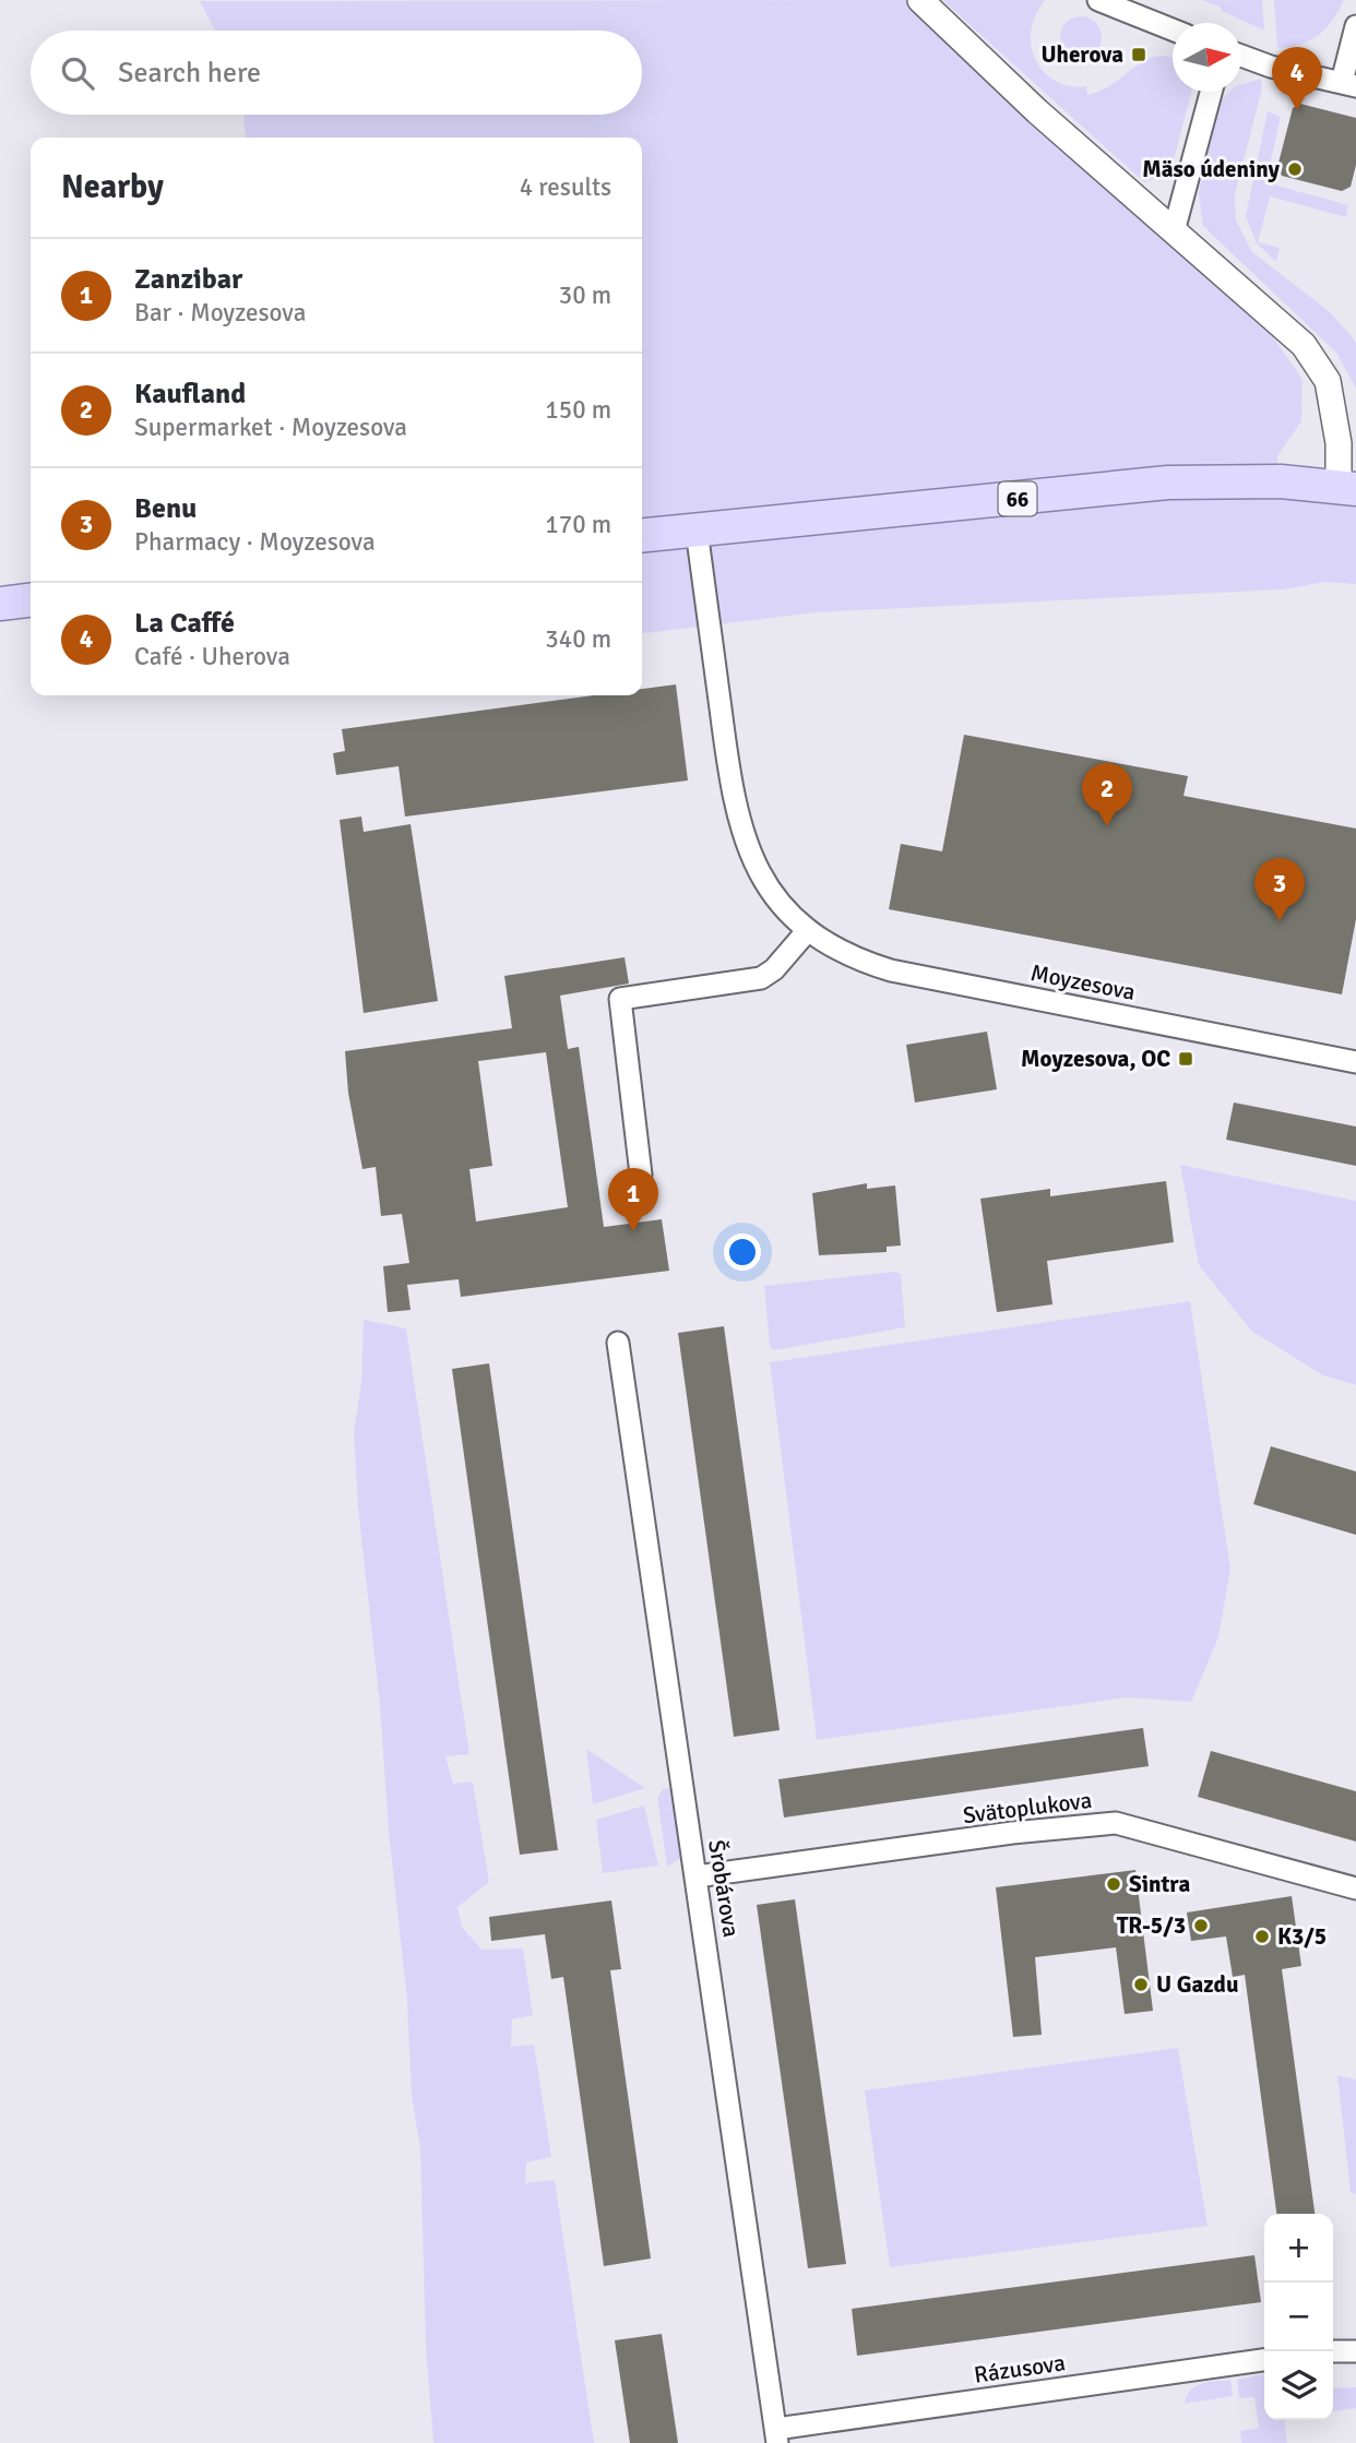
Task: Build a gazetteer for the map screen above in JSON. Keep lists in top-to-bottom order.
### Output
{
  "streets": {
    "main road": ["66"],
    "street": [
      "Moyzesova",
      "Svätoplukova",
      "Šrobárova",
      "Rázusova"
    ]
  },
  "crossings": [
    ["66", "Moyzesova"],
    ["Svätoplukova", "Šrobárova"],
    ["Šrobárova", "Rázusova"]
  ],
  "places": {
    "transit": ["Uherova", "Moyzesova, OC"],
    "other": [
      "Mäso údeniny",
      "Sintra",
      "TR-5/3",
      "K3/5",
      "U Gazdu"
    ]
  },
  "north": "right",
  "page": {
    "search": "Search here",
    "pins": [
      "4",
      "2",
      "3",
      "1"
    ],
    "heading": ["Nearby", "4 results"],
    "list": [
      {
        "mark": "1",
        "name": "Zanzibar",
        "note": "Bar · Moyzesova",
        "value": "30 m"
      },
      {
        "mark": "2",
        "name": "Kaufland",
        "note": "Supermarket · Moyzesova",
        "value": "150 m"
      },
      {
        "mark": "3",
        "name": "Benu",
        "note": "Pharmacy · Moyzesova",
        "value": "170 m"
      },
      {
        "mark": "4",
        "name": "La Caffé",
        "note": "Café · Uherova",
        "value": "340 m"
      }
    ],
    "map_buttons": ["+", "−"]
  }
}
